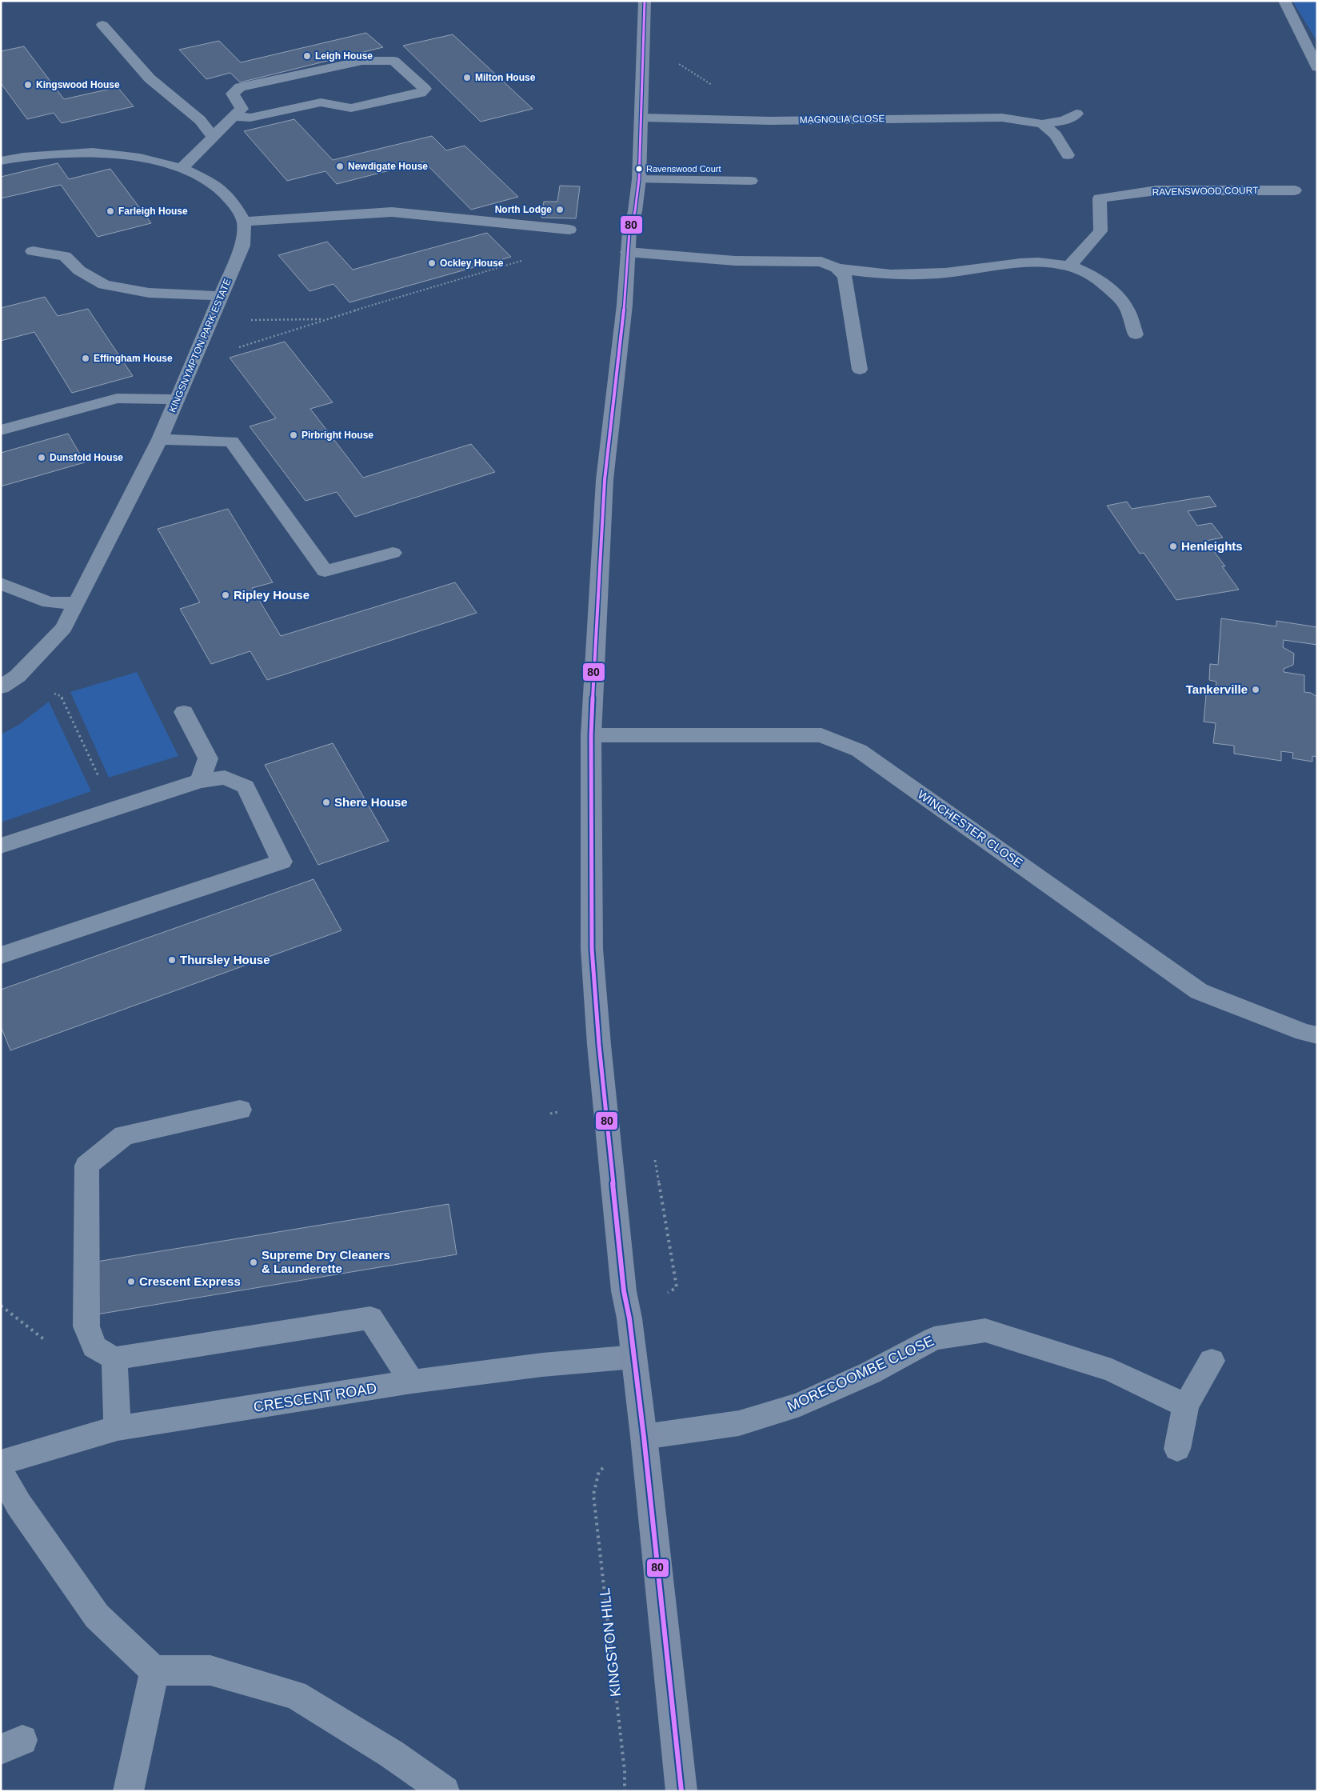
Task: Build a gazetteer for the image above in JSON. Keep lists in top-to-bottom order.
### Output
{
  "streets": {
    "street": [
      "MAGNOLIA CLOSE",
      "RAVENSWOOD COURT",
      "KINGSNYMPTON PARK ESTATE",
      "WINCHESTER CLOSE",
      "MORECOOMBE CLOSE",
      "CRESCENT ROAD"
    ],
    "path": ["KINGSTON HILL"]
  },
  "places": [
    "Leigh House",
    "Milton House",
    "Kingswood House",
    "Newdigate House",
    "Ravenswood Court",
    "North Lodge",
    "Farleigh House",
    "Ockley House",
    "Effingham House",
    "Pirbright House",
    "Dunsfold House",
    "Henleights",
    "Ripley House",
    "Tankerville",
    "Shere House",
    "Thursley House",
    "Supreme Dry Cleaners & Launderette",
    "Crescent Express"
  ],
  "lines": ["transit line 80"]
}
